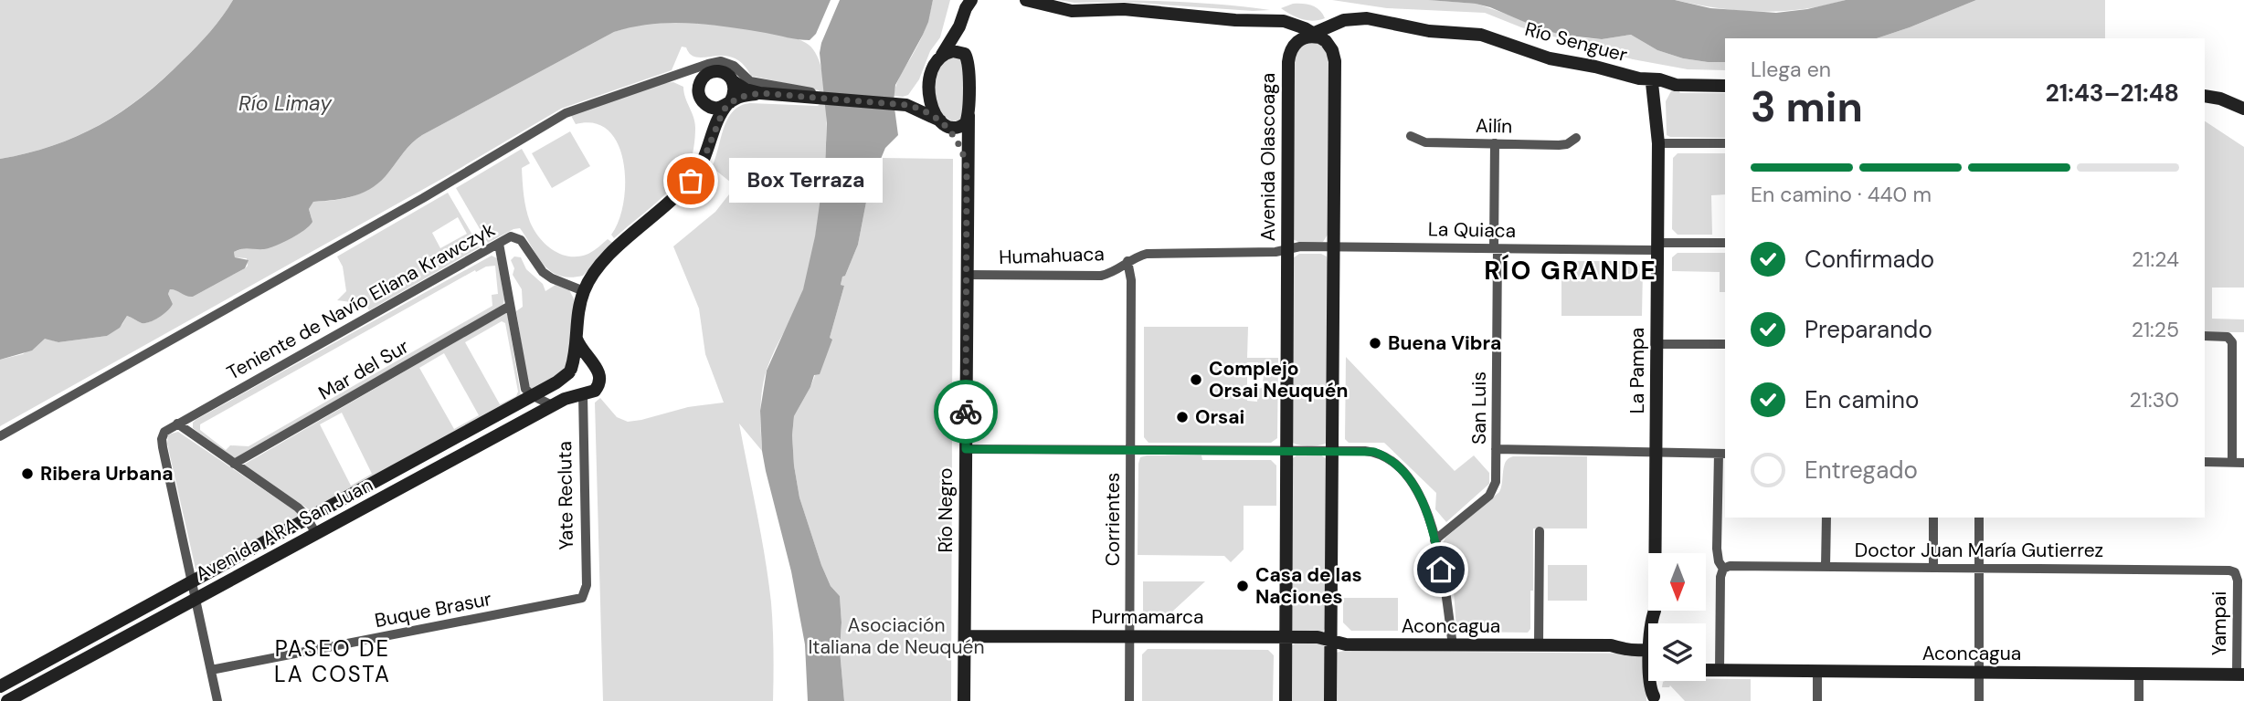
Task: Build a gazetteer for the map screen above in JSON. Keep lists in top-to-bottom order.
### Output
{
  "streets": {
    "main road": [
      "Río Senguer",
      "Avenida Olascoaga",
      "La Pampa",
      "Yate Recluta",
      "Río Negro",
      "Avenida ARA San Juan",
      "Purmamarca",
      "Aconcagua"
    ],
    "street": [
      "Ailín",
      "La Quiaca",
      "Humahuaca",
      "Teniente de Navío Eliana Krawczyk",
      "Mar del Sur",
      "San Luis",
      "Corrientes",
      "Doctor Juan María Gutierrez",
      "Buque Brasur",
      "Yampai"
    ]
  },
  "crossings": [
    ["Río Senguer", "Avenida Olascoaga"],
    ["Río Senguer", "La Pampa"],
    ["Ailín", "San Luis"],
    ["Avenida Olascoaga", "La Quiaca"],
    ["Avenida Olascoaga", "Humahuaca"],
    ["Avenida Olascoaga", "Purmamarca"],
    ["La Quiaca", "Humahuaca"],
    ["La Quiaca", "La Pampa"],
    ["La Quiaca", "San Luis"],
    ["Humahuaca", "Río Negro"],
    ["Humahuaca", "Corrientes"],
    ["Yate Recluta", "Avenida ARA San Juan"],
    ["Yate Recluta", "Buque Brasur"],
    ["Río Negro", "Purmamarca"],
    ["Corrientes", "Purmamarca"],
    ["Doctor Juan María Gutierrez", "Yampai"],
    ["Purmamarca", "Aconcagua"],
    ["Yampai", "Aconcagua"]
  ],
  "districts": ["RÍO GRANDE", "PASEO DE LA COSTA"],
  "water": ["Río Limay"],
  "parks": ["Asociación Italiana de Neuquén"],
  "places": [
    "Box Terraza",
    "Buena Vibra",
    "Complejo Orsai Neuquén",
    "Orsai",
    "Ribera Urbana",
    "Casa de las Naciones"
  ],
  "north": "bottom",
  "page": {
    "heading": ["3 min", "Llega en", "21:43–21:48"],
    "bar": "En camino · 440 m",
    "bubble": "Box Terraza",
    "list": [
      ["Confirmado", "21:24"],
      ["Preparando", "21:25"],
      ["En camino", "21:30"],
      "Entregado"
    ]
  }
}
